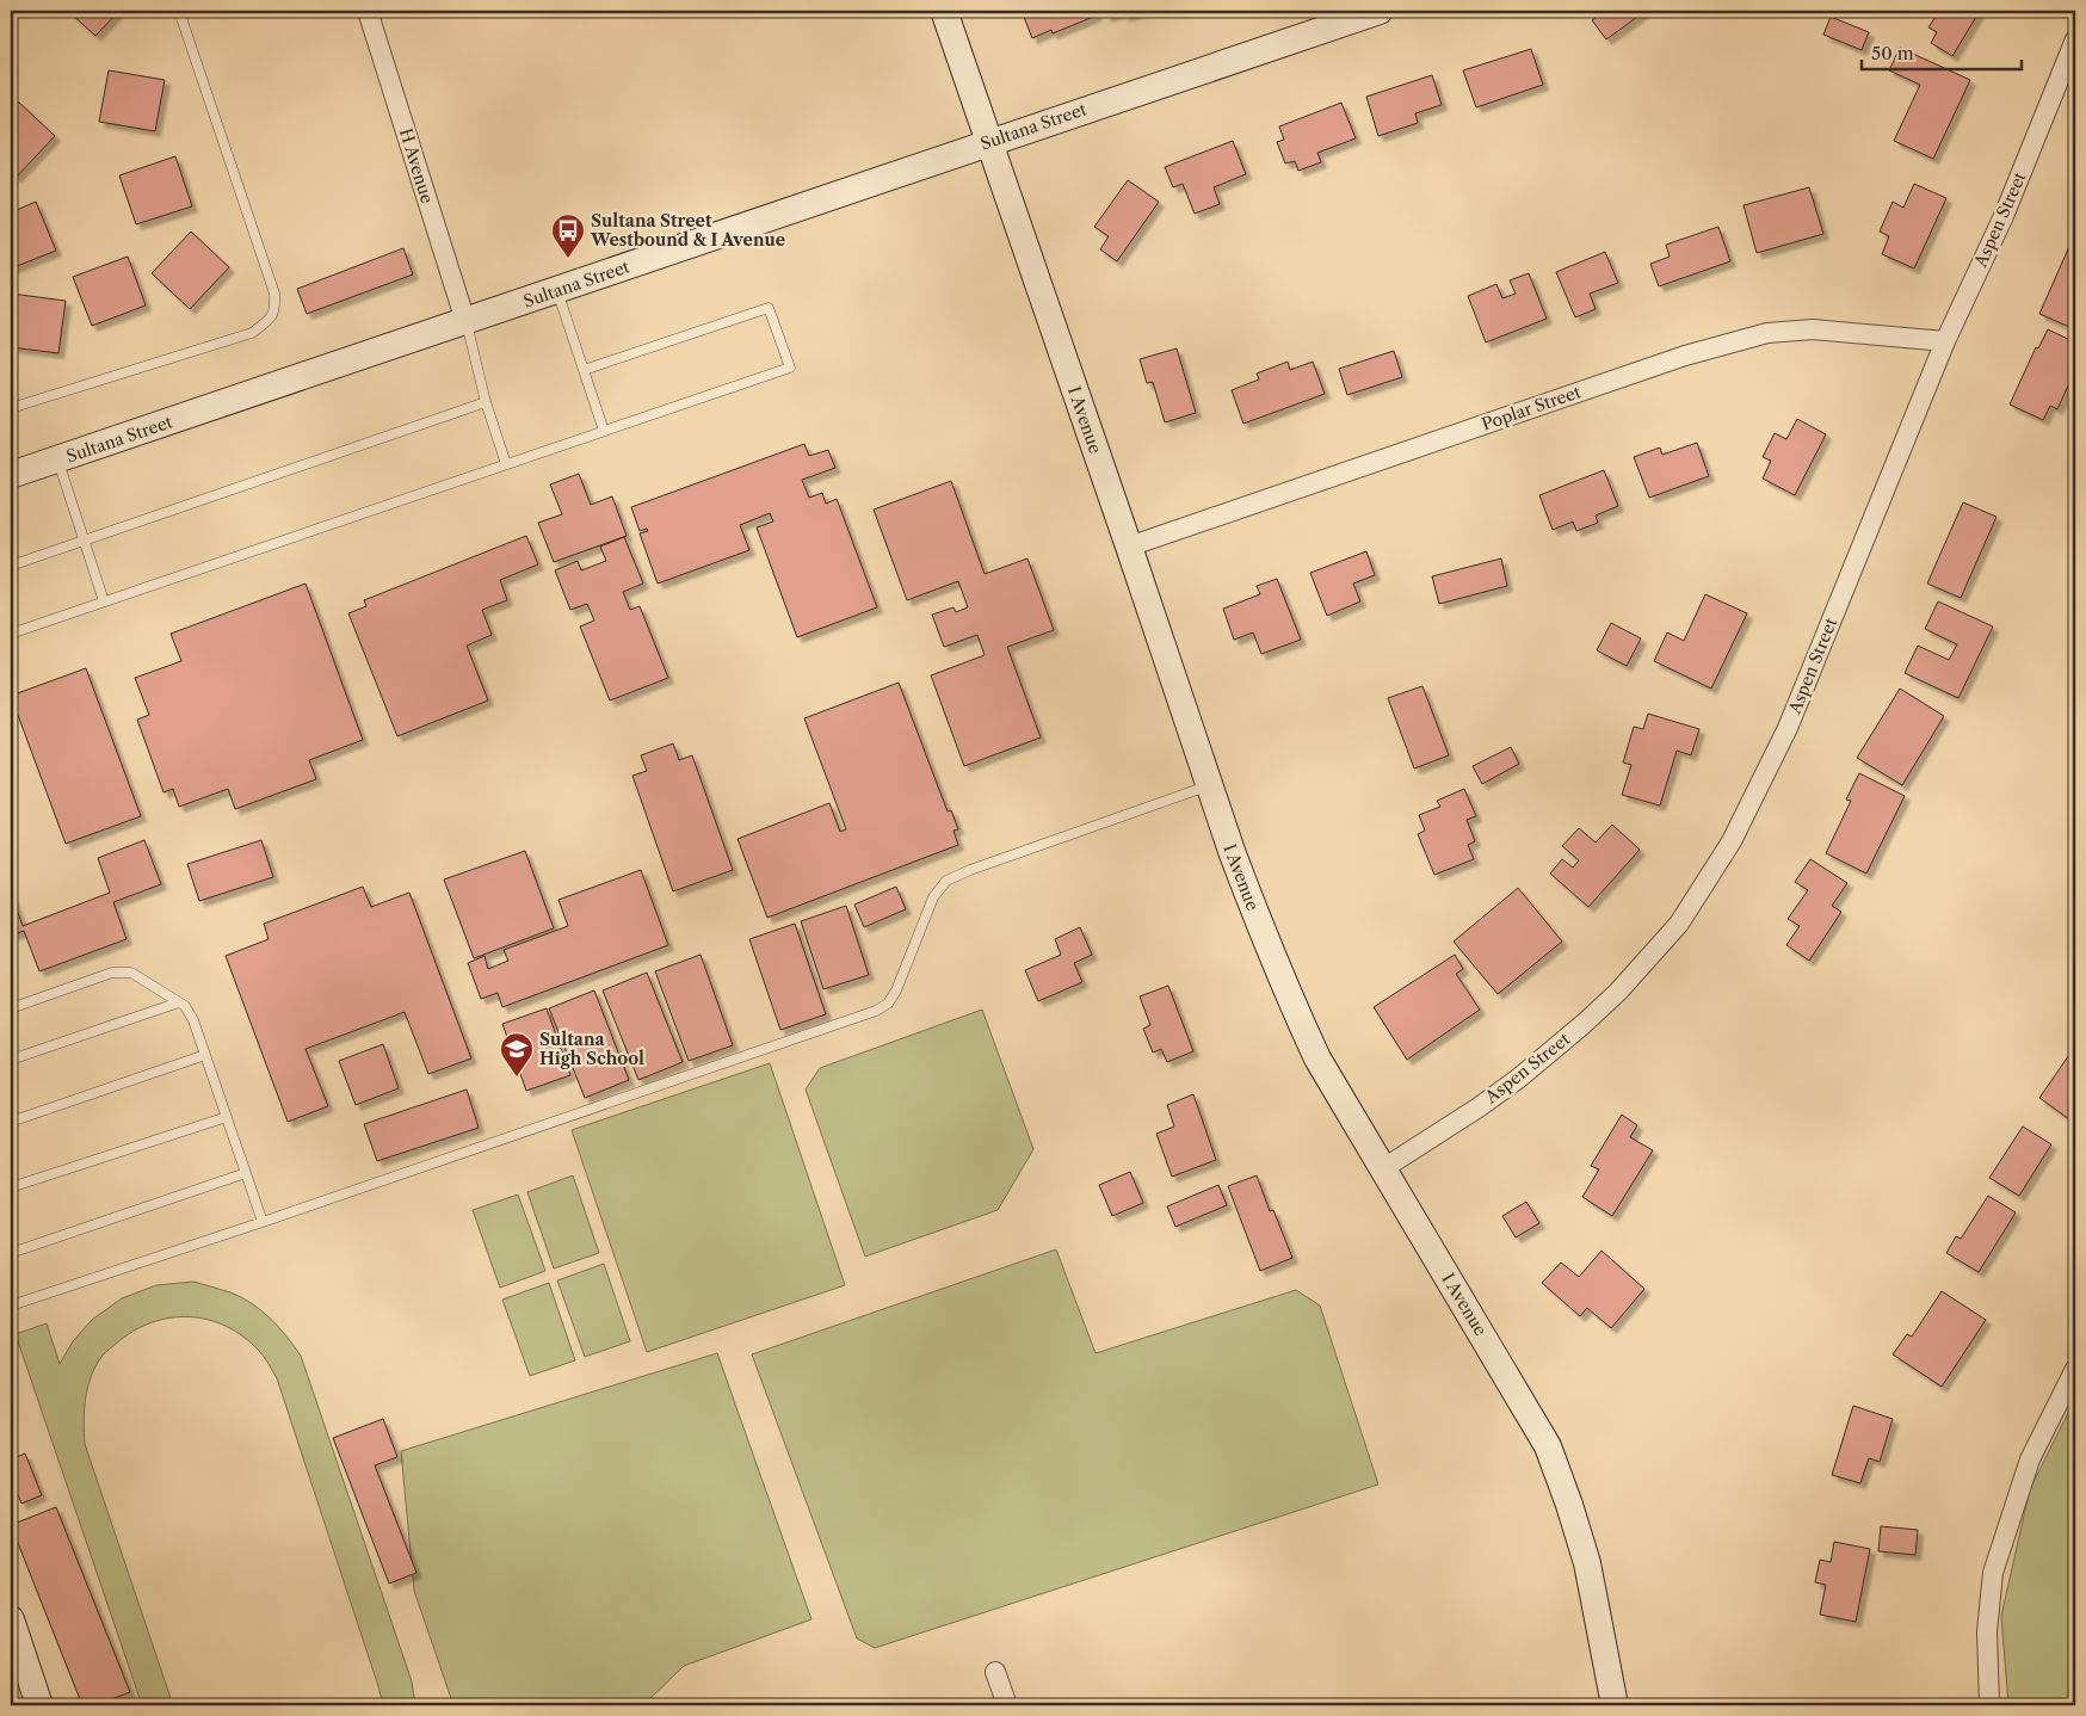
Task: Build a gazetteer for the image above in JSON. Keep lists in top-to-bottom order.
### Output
{
  "streets": {
    "main road": ["Sultana Street", "I Avenue"],
    "street": ["H Avenue", "Aspen Street", "Poplar Street"]
  },
  "crossings": [
    ["Sultana Street", "H Avenue"],
    ["Sultana Street", "I Avenue"],
    ["Aspen Street", "Poplar Street"],
    ["Aspen Street", "I Avenue"],
    ["Poplar Street", "I Avenue"]
  ],
  "places": {
    "bus stop": ["Sultana Street Westbound & I Avenue"],
    "school or university": ["Sultana High School"]
  },
  "scale_bar": "50 m"
}
